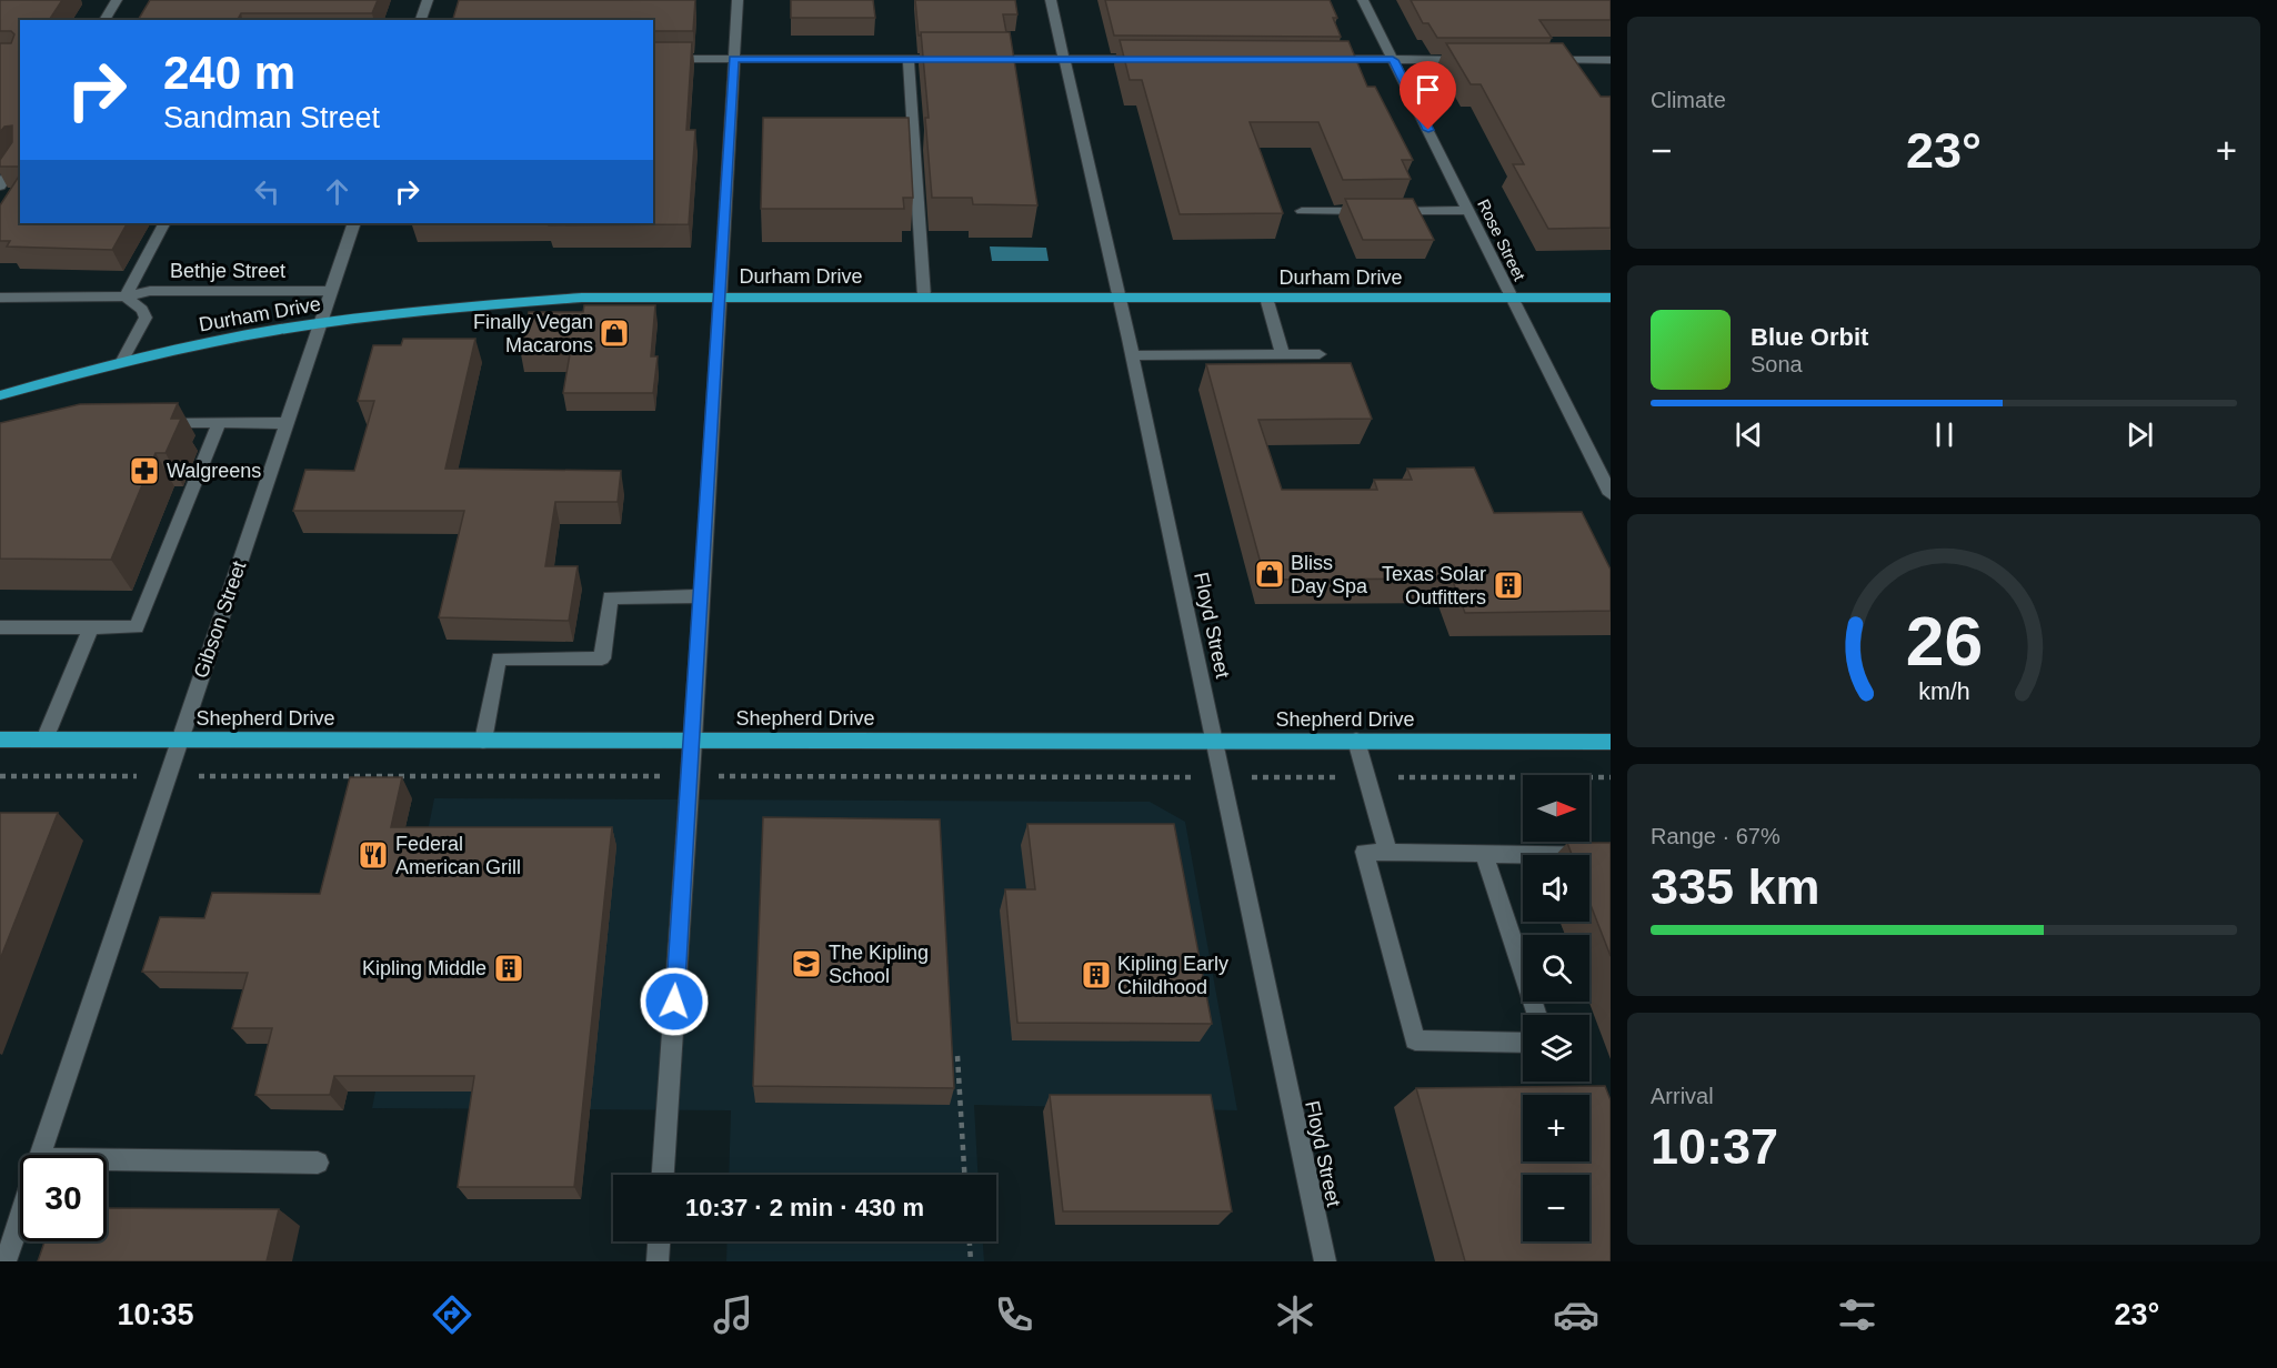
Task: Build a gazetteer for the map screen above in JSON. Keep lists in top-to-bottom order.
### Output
{
  "streets": {
    "main road": ["Durham Drive", "Shepherd Drive"],
    "street": [
      "Rose Street",
      "Bethje Street",
      "Gibson Street",
      "Floyd Street"
    ]
  },
  "crossings": [
    ["Rose Street", "Durham Drive"],
    ["Bethje Street", "Gibson Street"],
    ["Durham Drive", "Gibson Street"],
    ["Durham Drive", "Floyd Street"],
    ["Gibson Street", "Shepherd Drive"],
    ["Floyd Street", "Shepherd Drive"]
  ],
  "places": {
    "shop": ["Finally Vegan Macarons", "Bliss Day Spa"],
    "pharmacy": ["Walgreens"],
    "building": ["Texas Solar Outfitters", "Kipling Middle", "Kipling Early Childhood"],
    "restaurant": ["Federal American Grill"],
    "school or university": ["The Kipling School"]
  },
  "north": "right",
  "page": {
    "tile": [
      "Climate",
      ["Range · 67%", "335 km"],
      ["Arrival", "10:37"]
    ],
    "turn": ["240 m", "Sandman Street"],
    "heat": ["−", "23°", "+"],
    "song": ["Blue Orbit", "Sona"],
    "map_buttons": ["+", "−"],
    "limit": "30",
    "trip": "10:37 · 2 min · 430 m",
    "tabs": ["10:35", "23°"],
    "gauge": ["26", "km/h"]
  }
}
